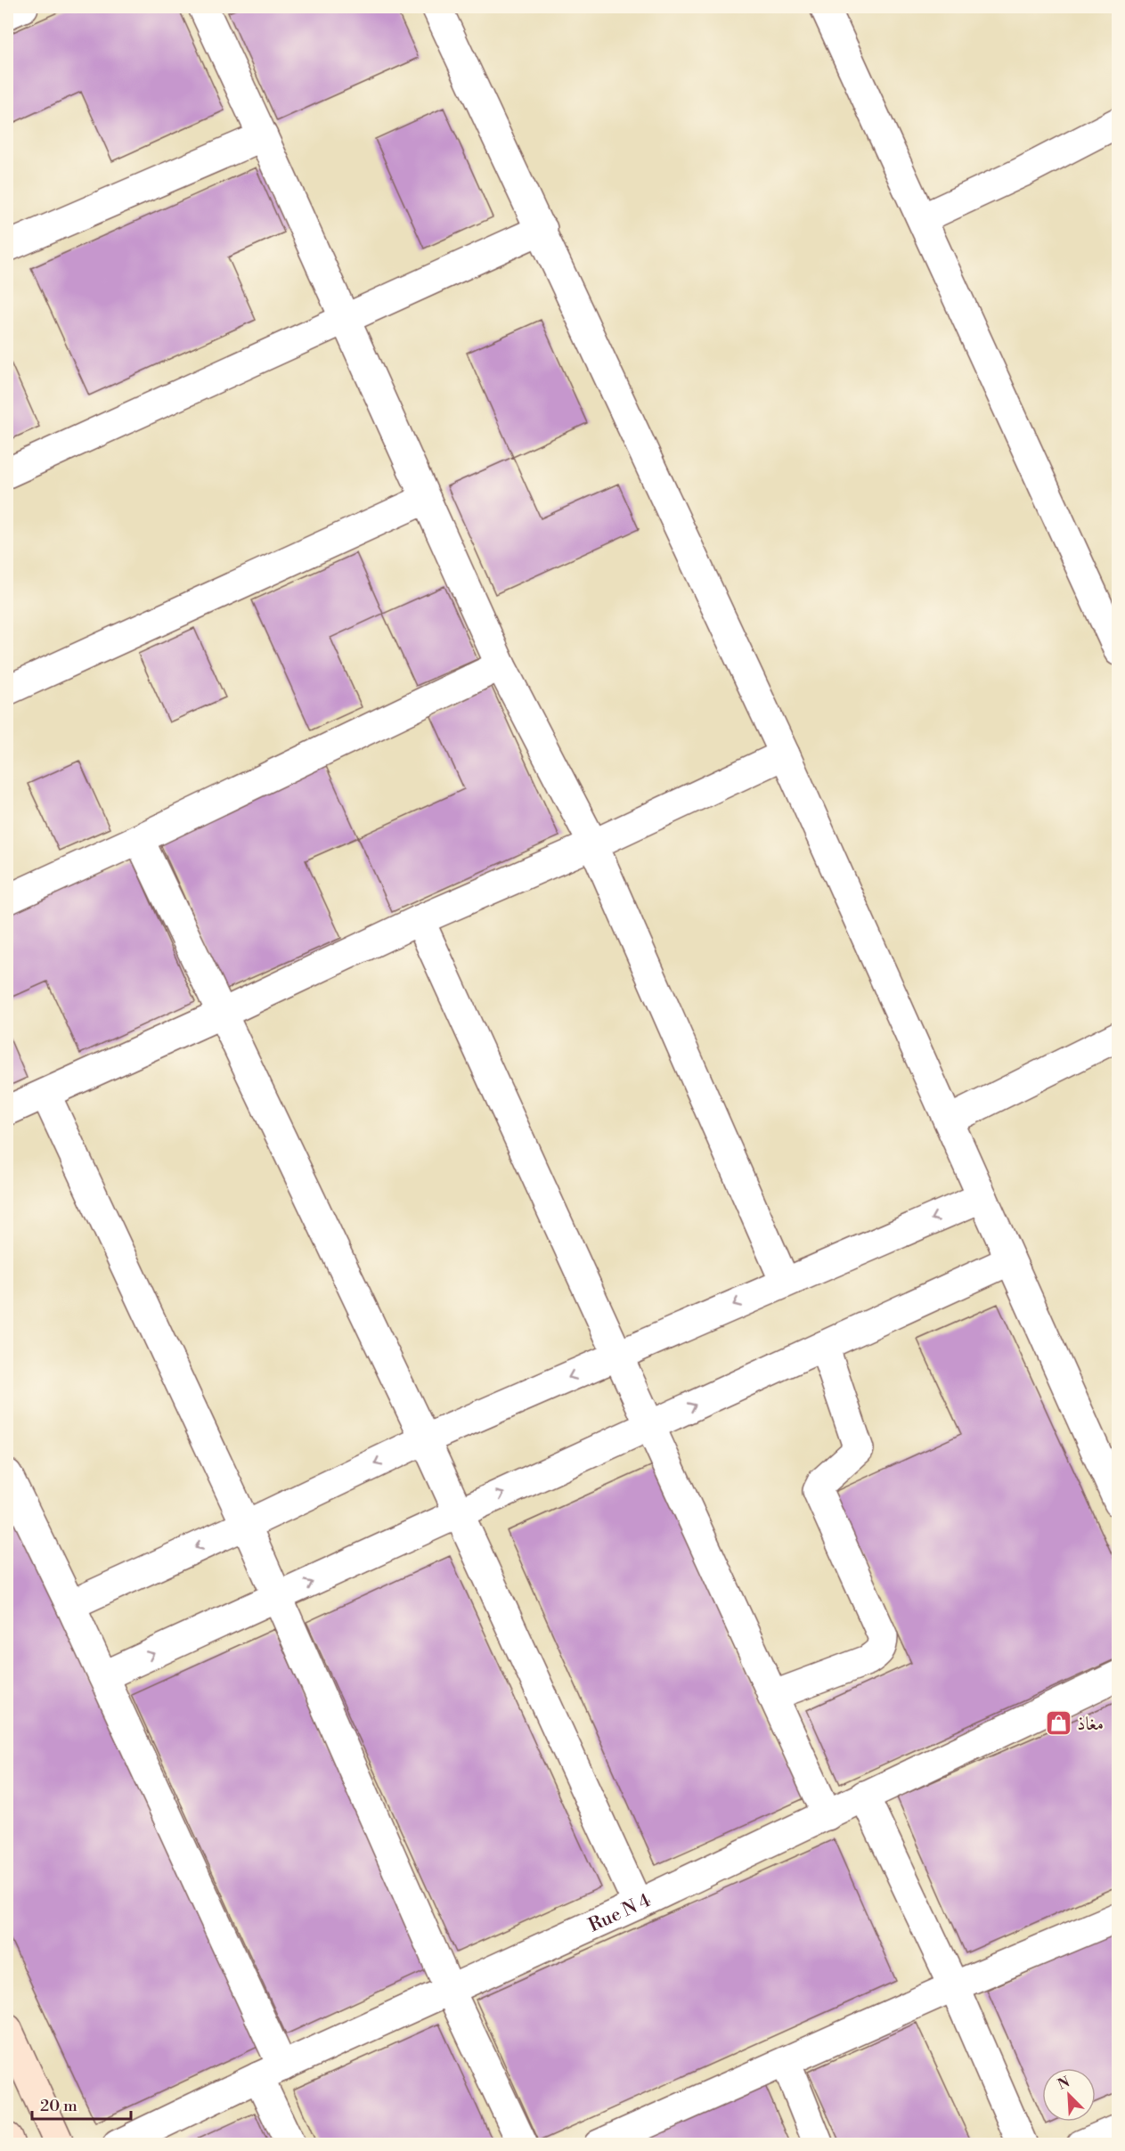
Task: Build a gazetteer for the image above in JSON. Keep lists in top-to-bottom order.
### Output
{
  "streets": {
    "street": ["Rue N 4"]
  },
  "places": {
    "shop": ["مغاذ"]
  },
  "scale_bar": "20 m",
  "north": "top left"
}
